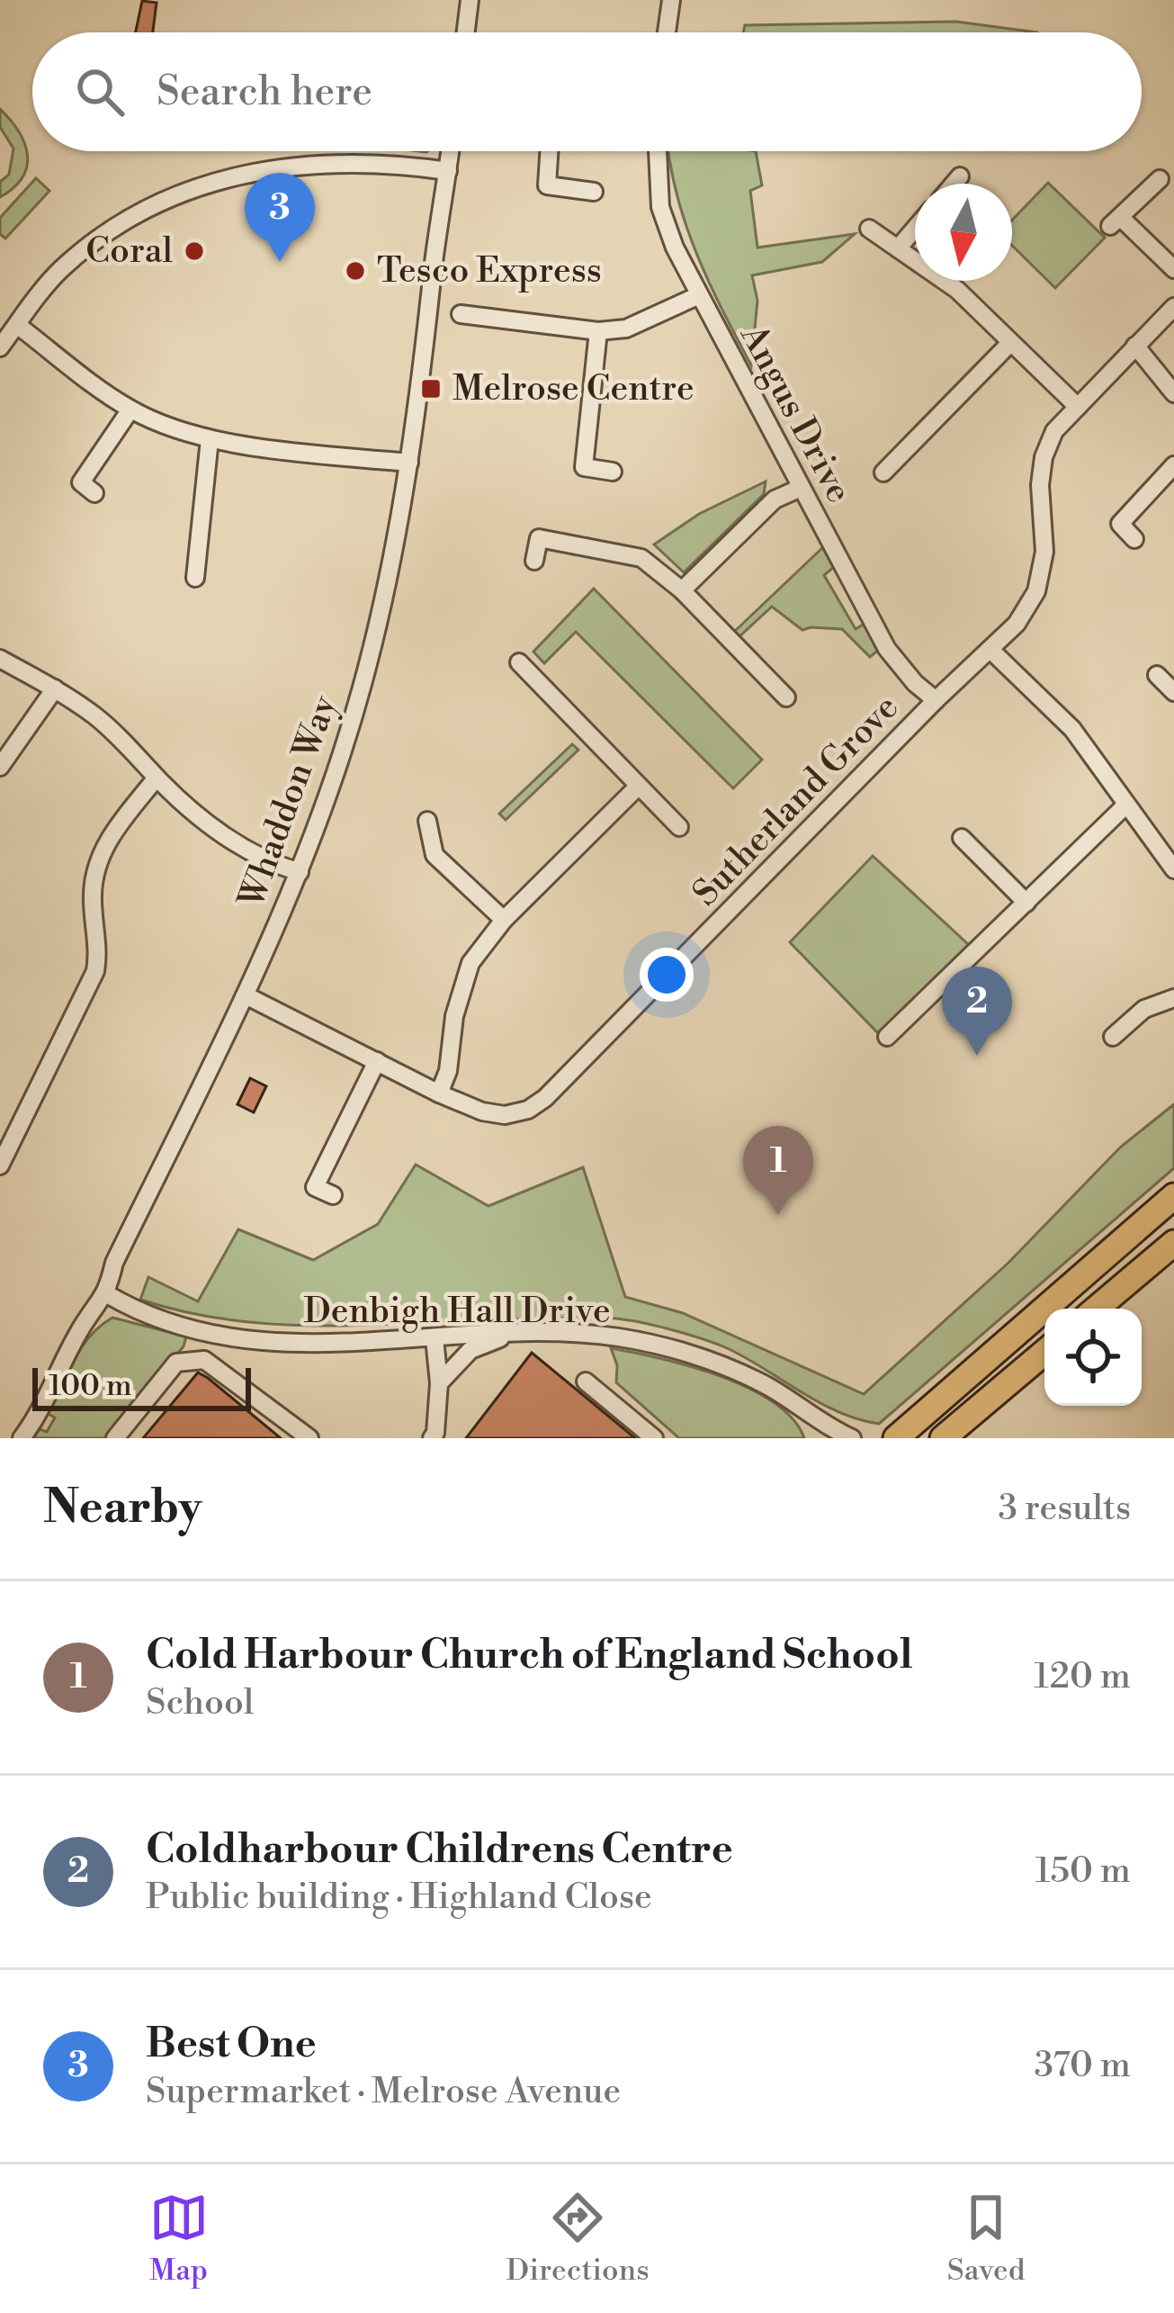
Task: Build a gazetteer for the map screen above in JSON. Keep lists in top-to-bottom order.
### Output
{
  "streets": {
    "street": [
      "Angus Drive",
      "Sutherland Grove",
      "Whaddon Way",
      "Denbigh Hall Drive"
    ]
  },
  "crossings": [
    ["Angus Drive", "Sutherland Grove"],
    ["Sutherland Grove", "Whaddon Way"],
    ["Whaddon Way", "Denbigh Hall Drive"]
  ],
  "places": {
    "other": ["Coral", "Tesco Express"],
    "transit": ["Melrose Centre"]
  },
  "scale_bar": "100 m",
  "north": "bottom",
  "page": {
    "search": "Search here",
    "pins": ["3", "2", "1"],
    "scale": "100 m",
    "heading": ["Nearby", "3 results"],
    "list": [
      {
        "mark": "1",
        "name": "Cold Harbour Church of England School",
        "note": "School",
        "value": "120 m"
      },
      {
        "mark": "2",
        "name": "Coldharbour Childrens Centre",
        "note": "Public building · Highland Close",
        "value": "150 m"
      },
      {
        "mark": "3",
        "name": "Best One",
        "note": "Supermarket · Melrose Avenue",
        "value": "370 m"
      }
    ],
    "nav": ["Map", "Directions", "Saved"]
  }
}
